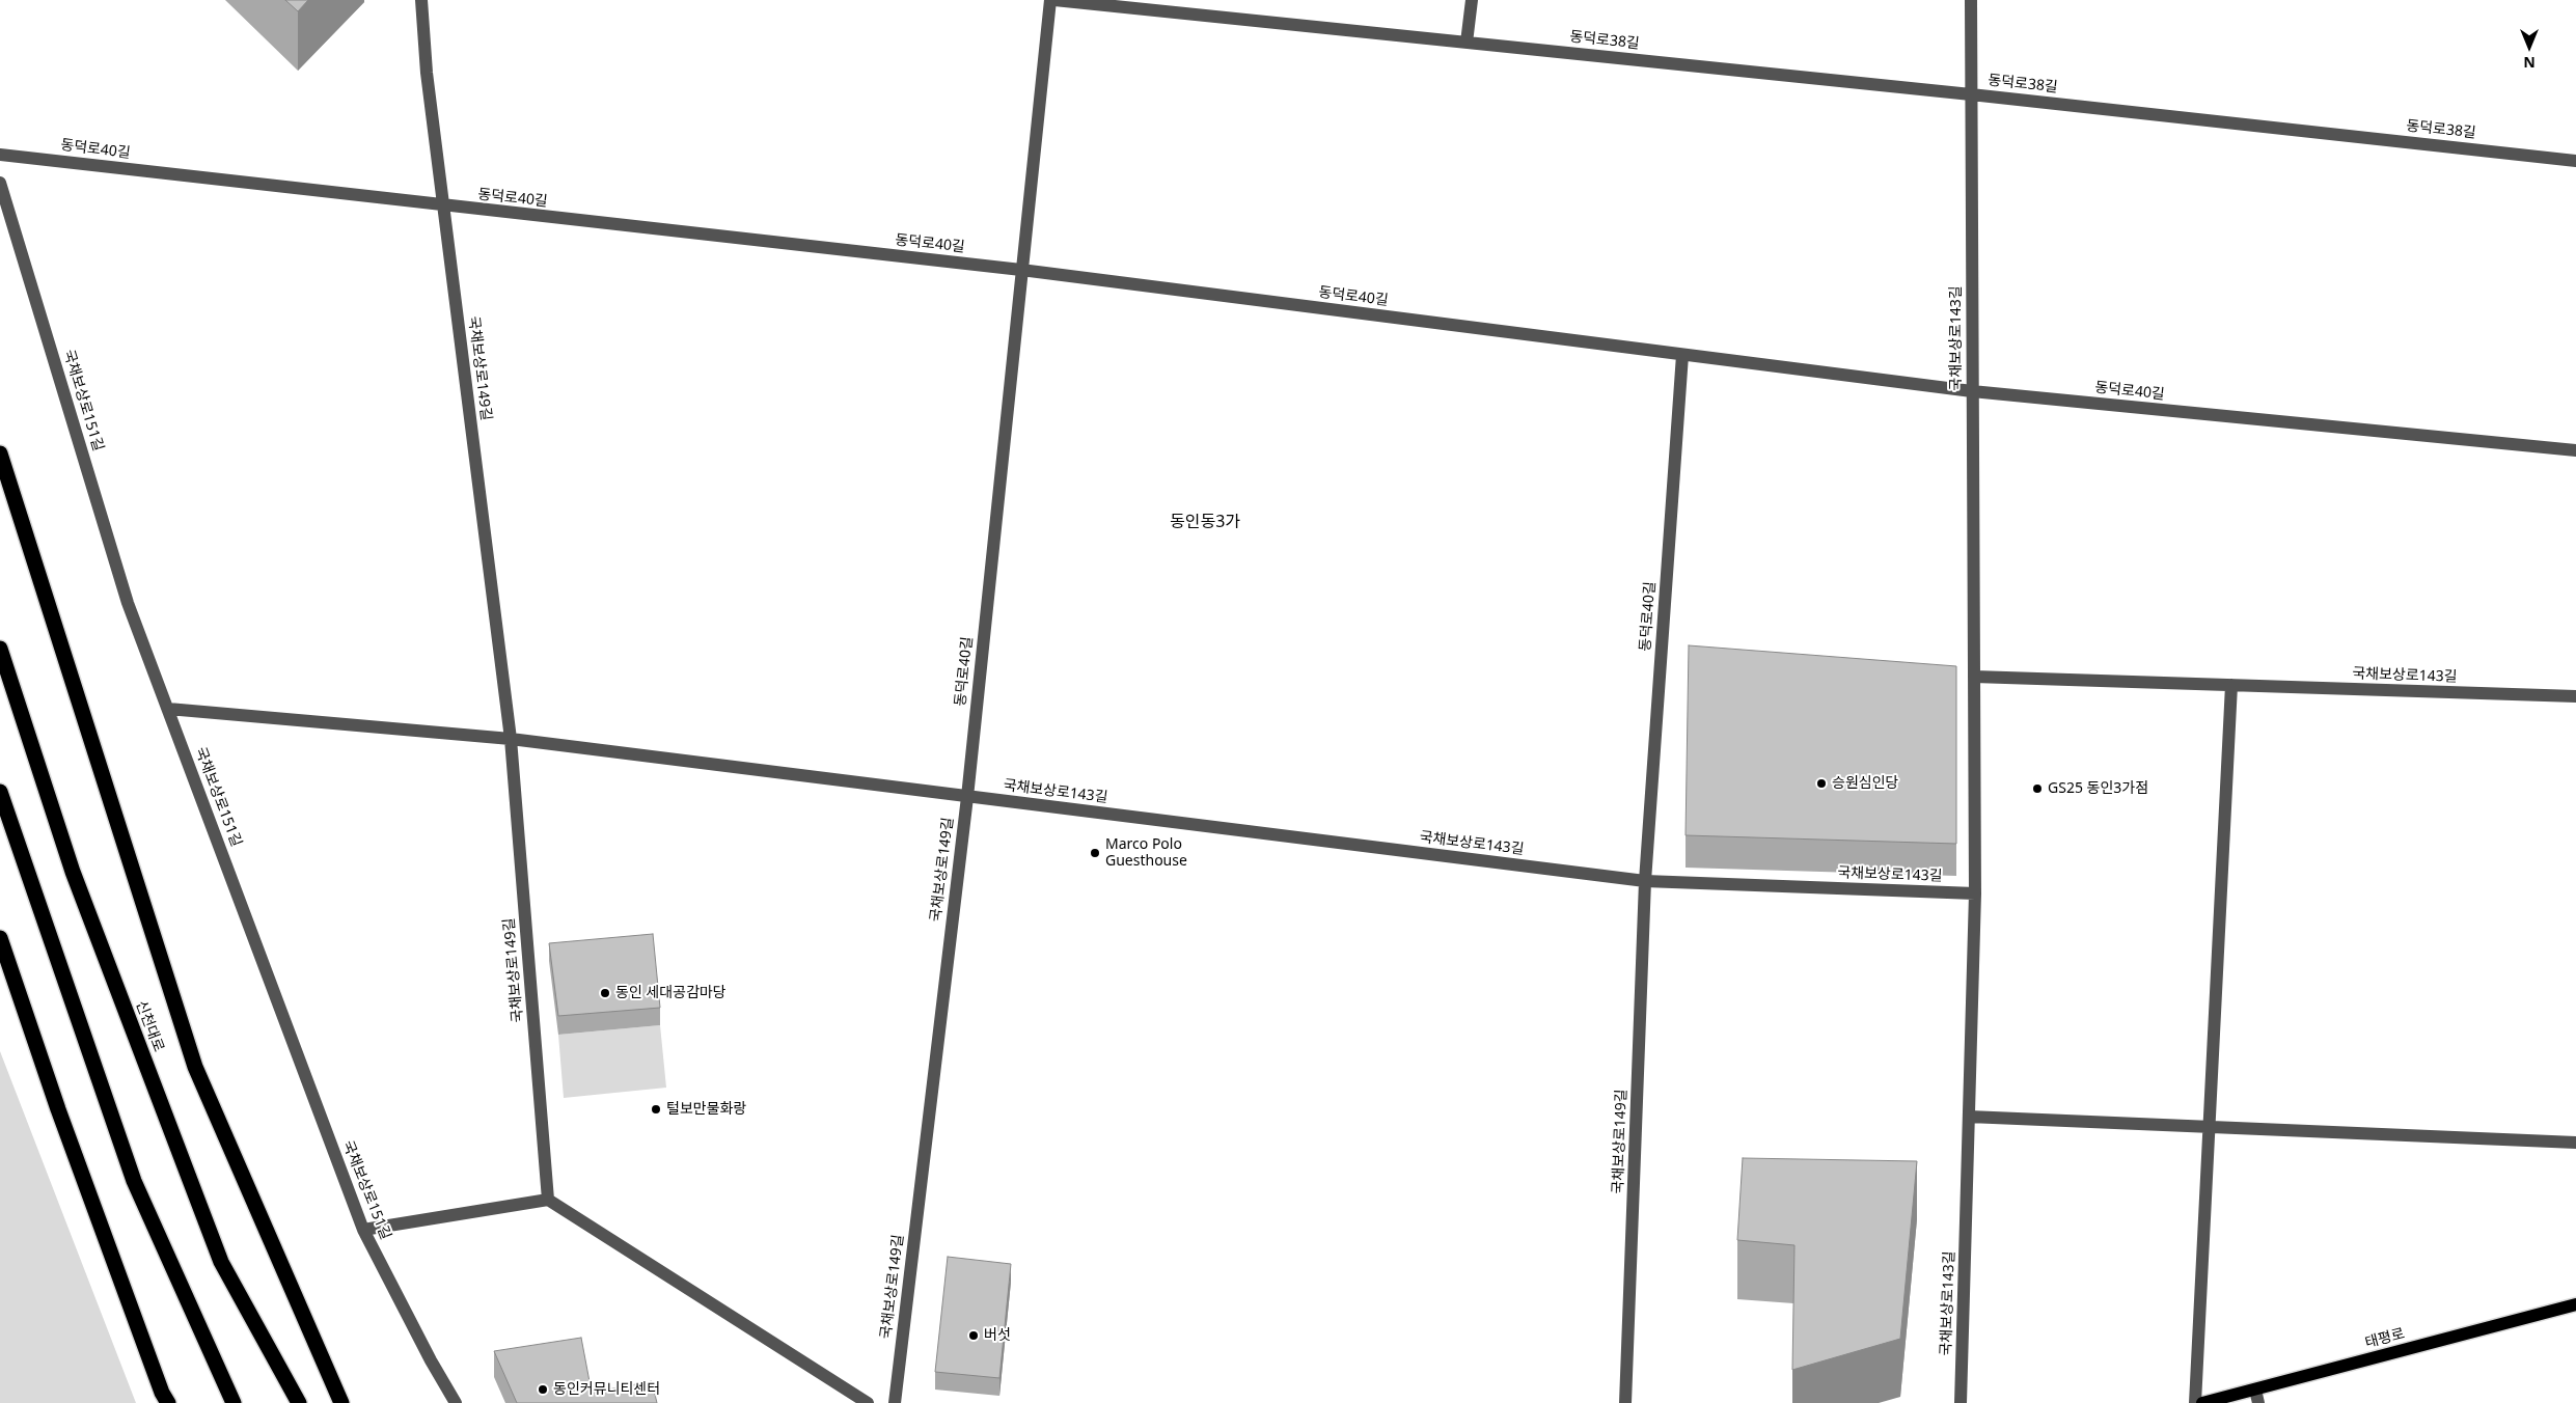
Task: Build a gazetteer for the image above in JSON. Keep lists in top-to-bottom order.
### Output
{
  "streets": {
    "highway": ["신천대로"],
    "main road": ["태평로"],
    "street": [
      "동덕로38길",
      "동덕로40길",
      "국채보상로143길",
      "국채보상로149길",
      "국채보상로151길"
    ]
  },
  "crossings": [
    ["동덕로38길", "국채보상로143길"],
    ["동덕로40길", "국채보상로143길"],
    ["동덕로40길", "국채보상로149길"],
    ["국채보상로143길", "국채보상로149길"]
  ],
  "districts": ["동인동3가"],
  "places": [
    "승원심인당",
    "GS25 동인3가점",
    "Marco Polo Guesthouse",
    "동인 세대공감마당",
    "털보만물화랑",
    "버섯",
    "동인커뮤니티센터"
  ],
  "north": "bottom"
}
